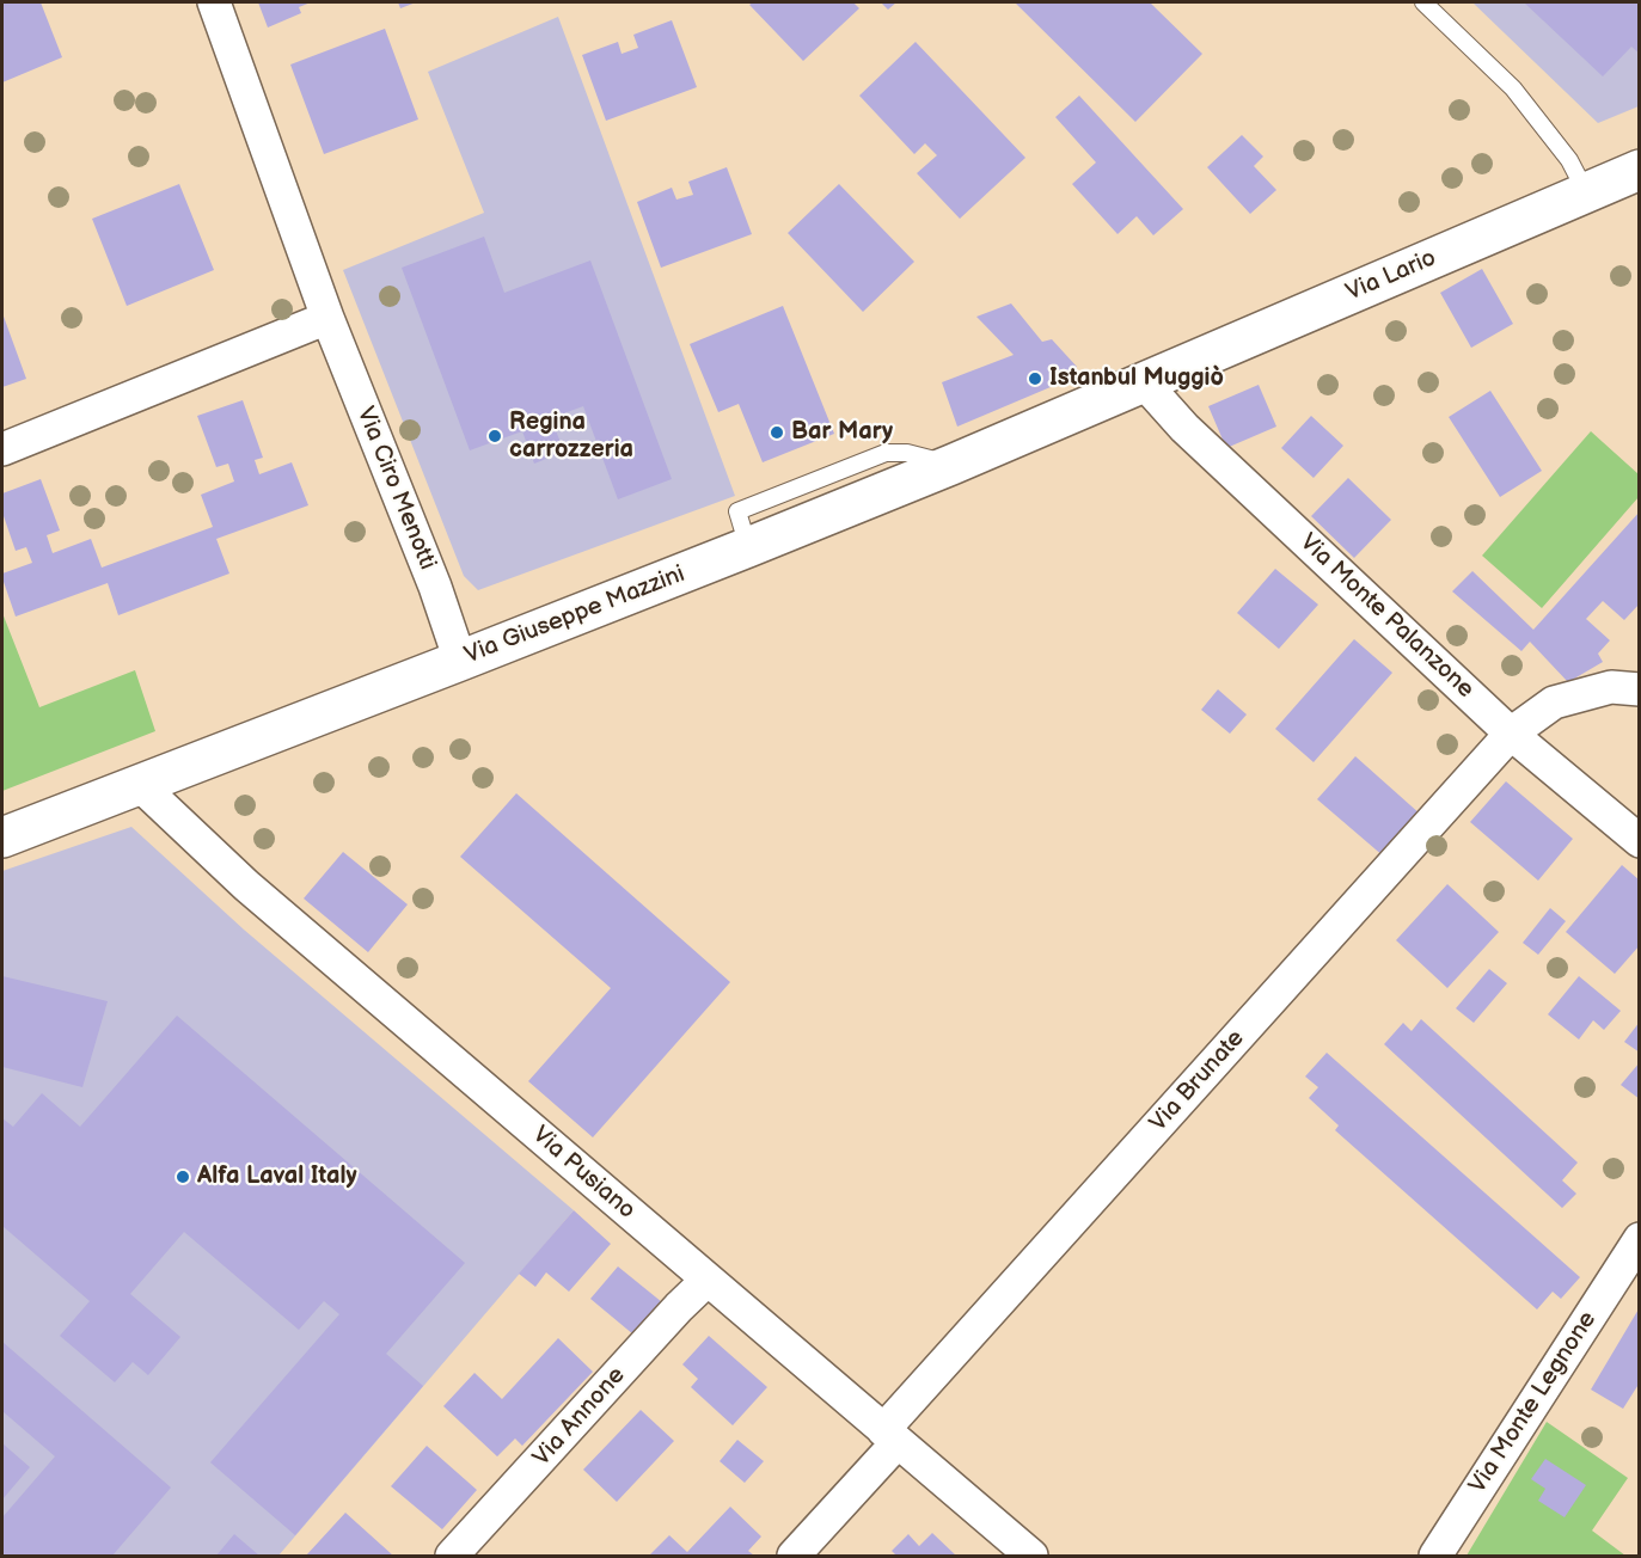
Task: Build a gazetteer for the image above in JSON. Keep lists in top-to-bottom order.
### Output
{
  "streets": {
    "main road": ["Via Lario", "Via Giuseppe Mazzini"],
    "street": [
      "Via Ciro Menotti",
      "Via Monte Palanzone",
      "Via Brunate",
      "Via Pusiano",
      "Via Monte Legnone",
      "Via Annone"
    ]
  },
  "crossings": [
    ["Via Lario", "Via Giuseppe Mazzini"],
    ["Via Lario", "Via Monte Palanzone"],
    ["Via Ciro Menotti", "Via Giuseppe Mazzini"],
    ["Via Giuseppe Mazzini", "Via Monte Palanzone"],
    ["Via Giuseppe Mazzini", "Via Pusiano"],
    ["Via Monte Palanzone", "Via Brunate"],
    ["Via Brunate", "Via Pusiano"],
    ["Via Pusiano", "Via Annone"]
  ],
  "places": [
    "Istanbul Muggiò",
    "Bar Mary",
    "Regina carrozzeria",
    "Alfa Laval Italy"
  ]
}
